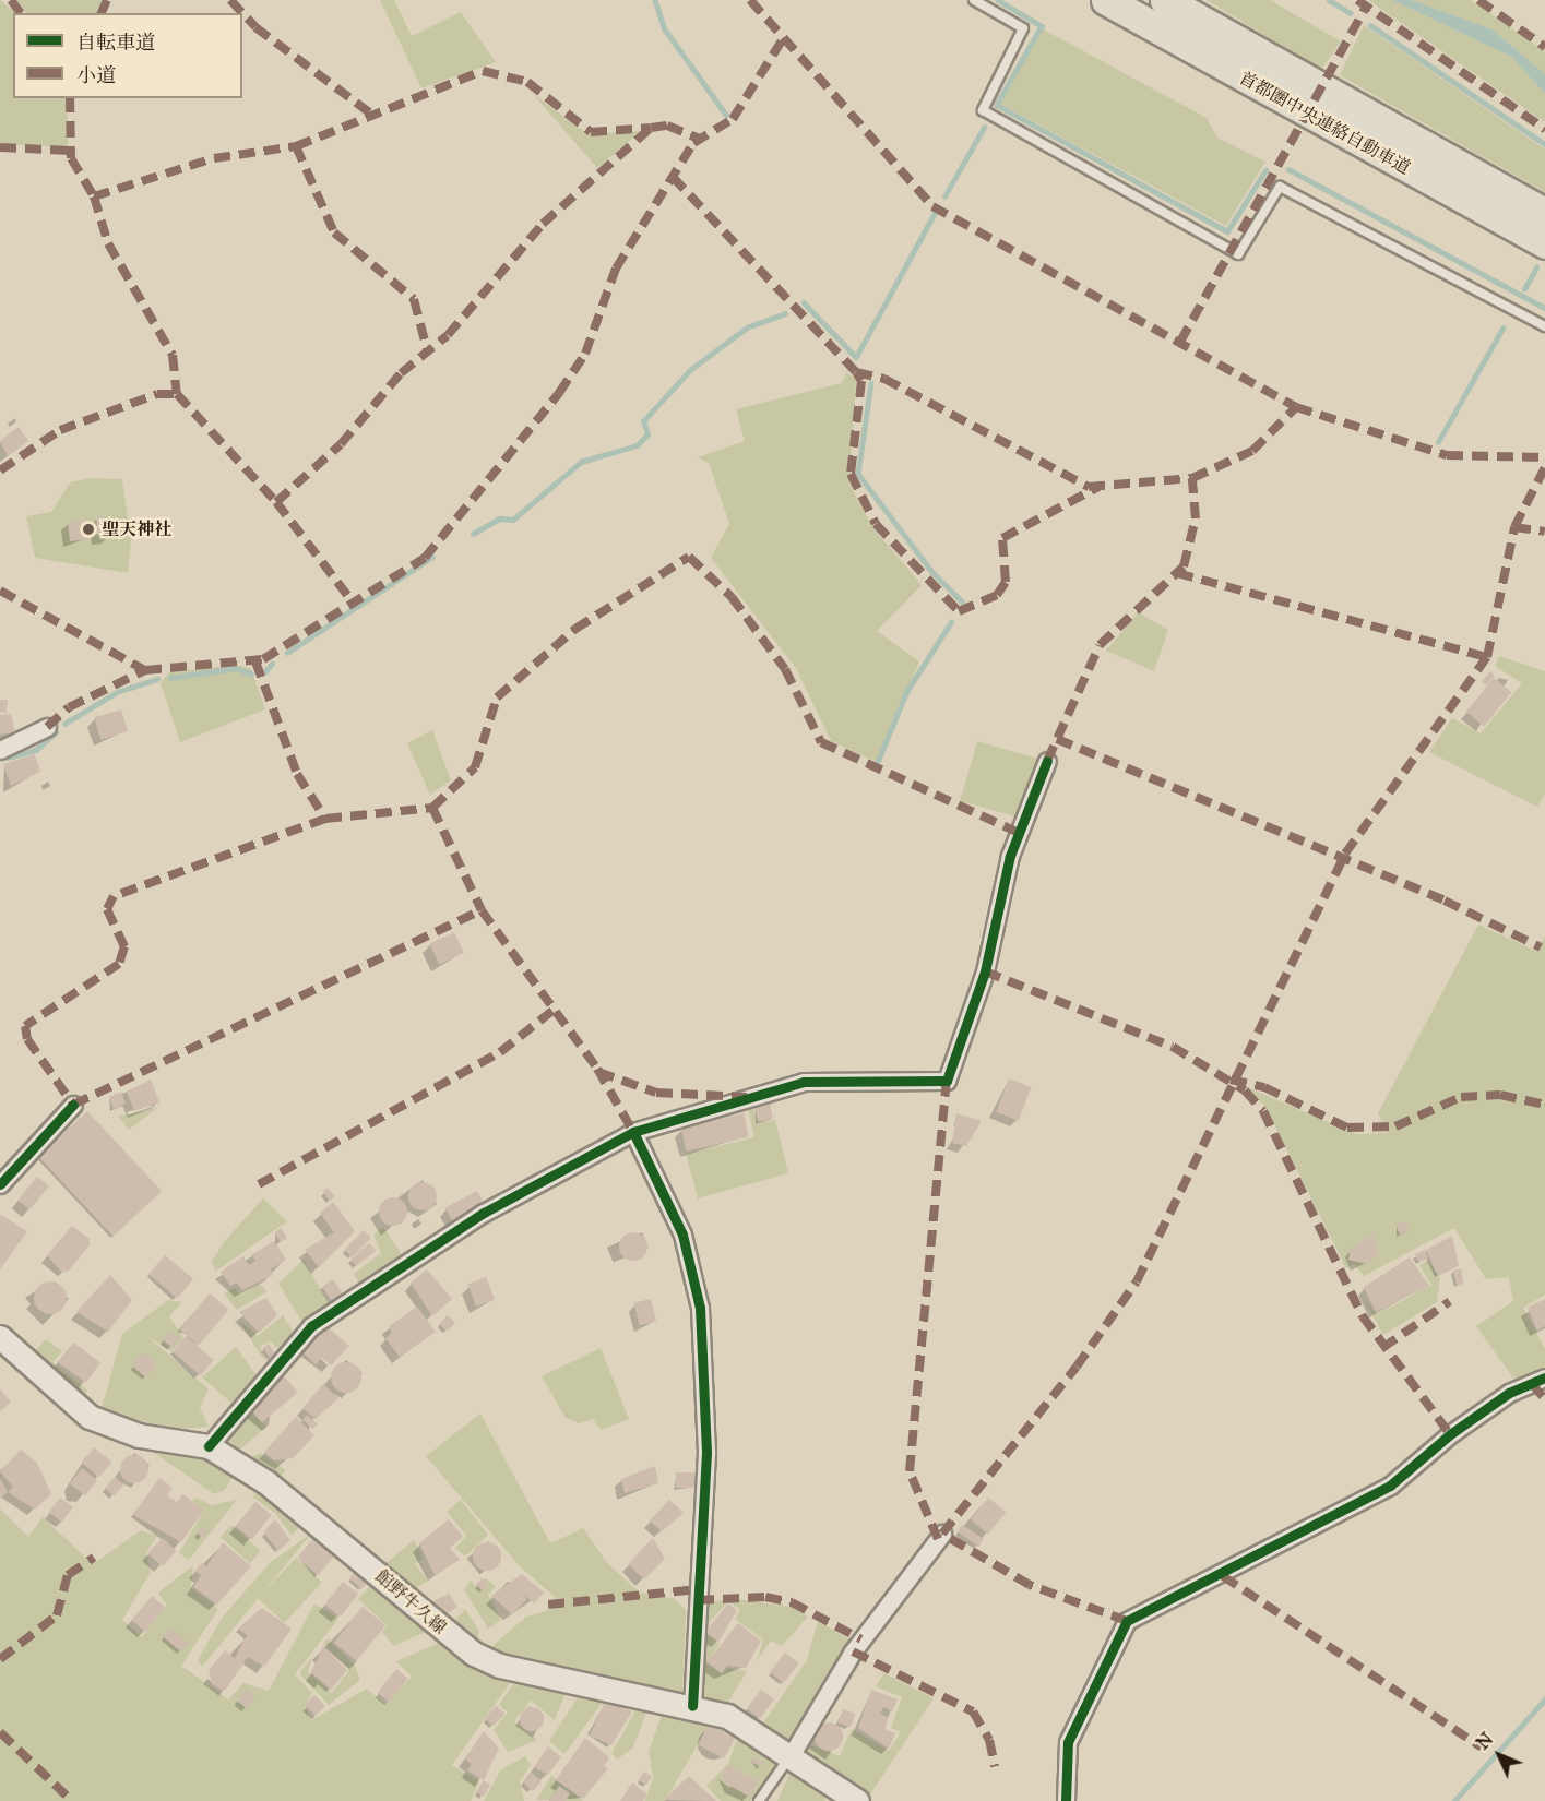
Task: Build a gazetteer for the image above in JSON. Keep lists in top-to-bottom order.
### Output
{
  "streets": {
    "highway": ["首都圏中央連絡自動車道"],
    "main road": ["館野牛久線"]
  },
  "places": ["聖天神社"],
  "legend": ["自転車道", "小道"],
  "north": "top left"
}
